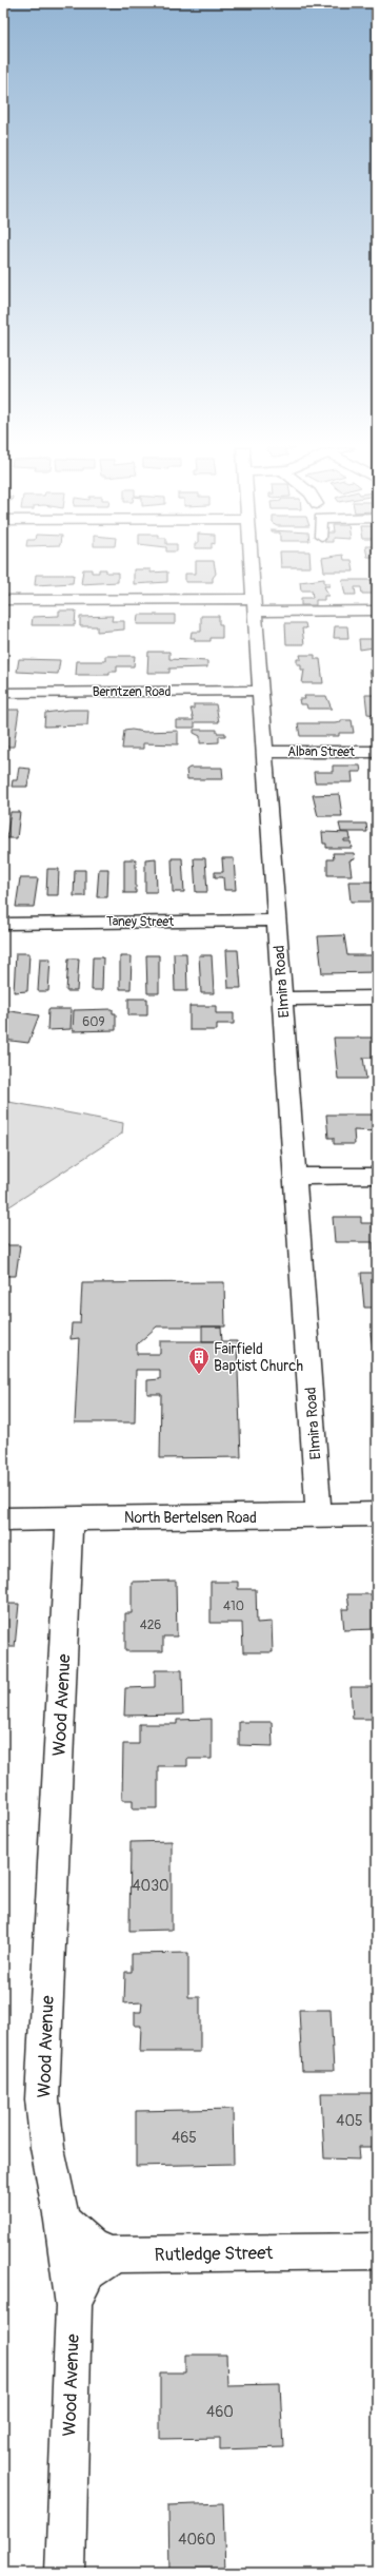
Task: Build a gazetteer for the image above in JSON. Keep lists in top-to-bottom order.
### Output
{
  "streets": {
    "street": [
      "Berntzen Road",
      "Alban Street",
      "Taney Street",
      "Elmira Road",
      "North Bertelsen Road",
      "Wood Avenue",
      "Rutledge Street"
    ]
  },
  "crossings": [
    ["Berntzen Road", "Elmira Road"],
    ["Alban Street", "Elmira Road"],
    ["Taney Street", "Elmira Road"],
    ["Elmira Road", "North Bertelsen Road"],
    ["North Bertelsen Road", "Wood Avenue"],
    ["Wood Avenue", "Rutledge Street"]
  ],
  "places": {
    "building": ["Fairfield Baptist Church"]
  },
  "house_numbers": [
    "609",
    "410",
    "426",
    "4030",
    "405",
    "465",
    "460",
    "4060"
  ]
}
